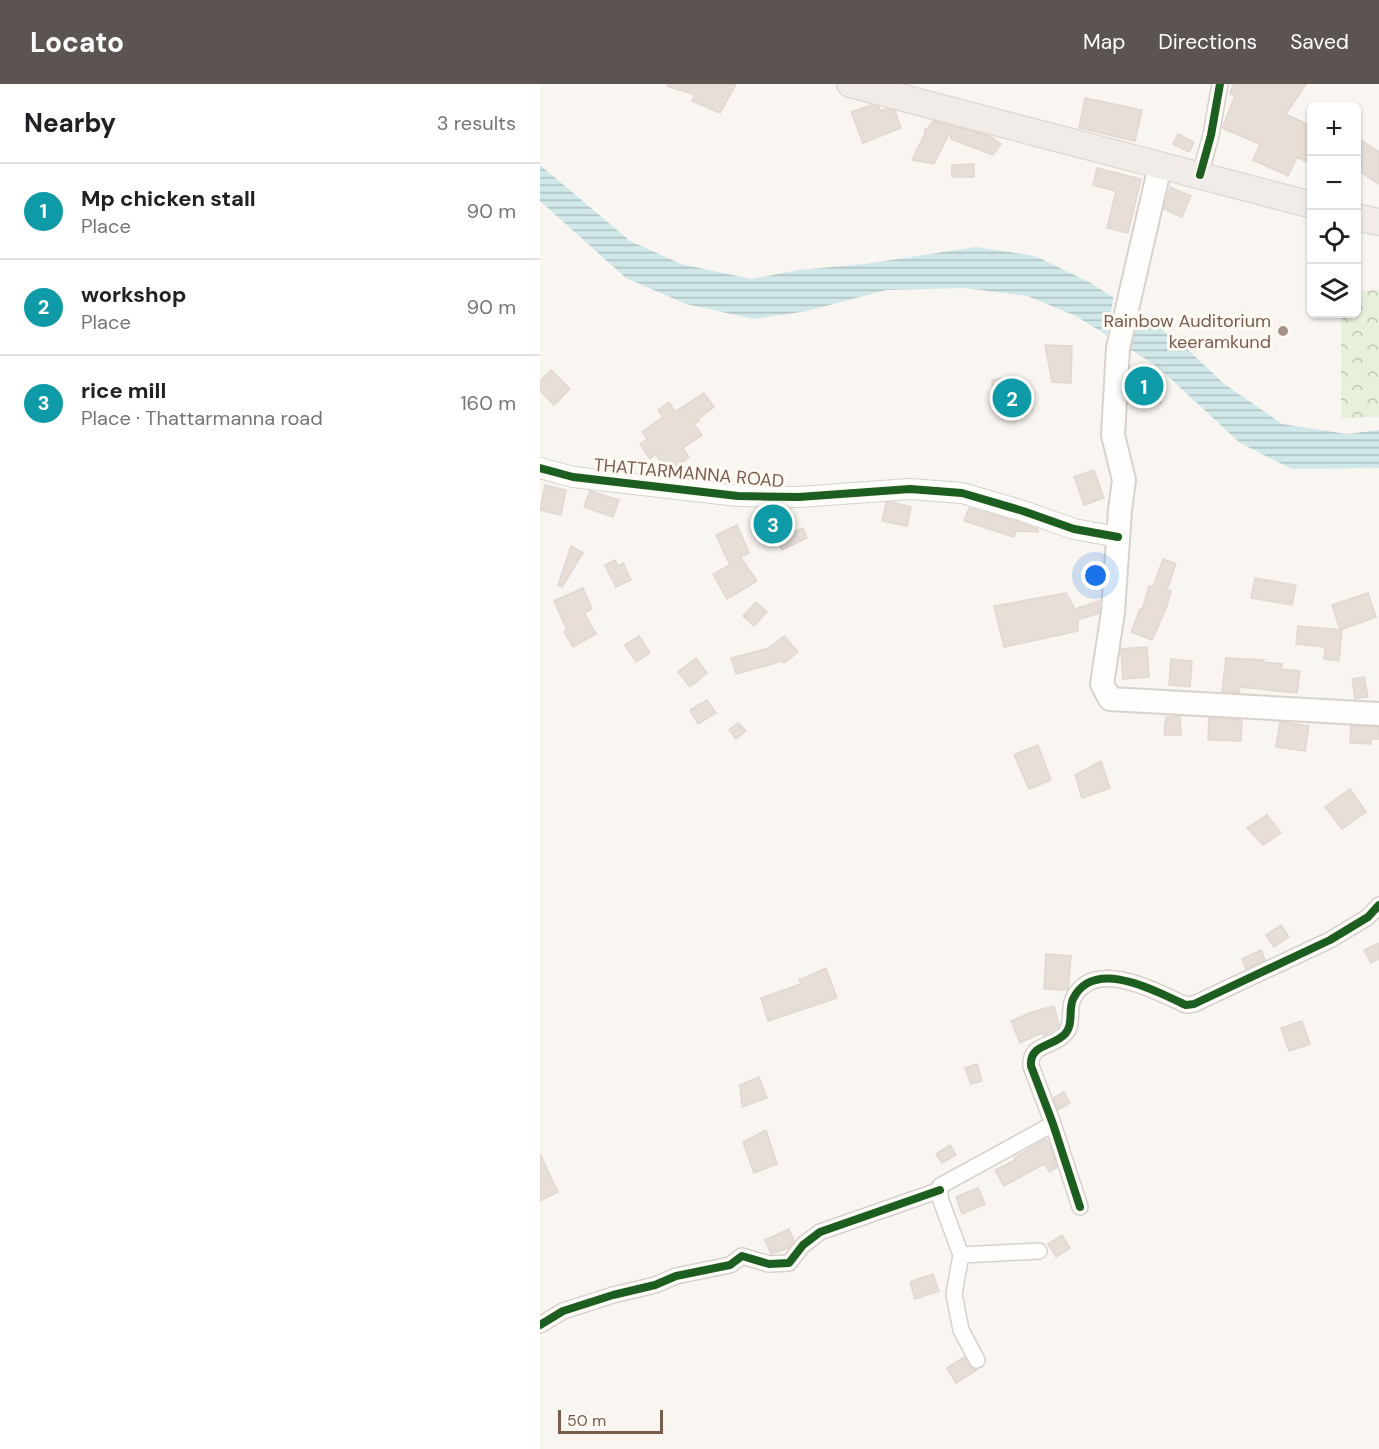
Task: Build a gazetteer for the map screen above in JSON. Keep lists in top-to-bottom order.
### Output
{
  "streets": {
    "street": ["THATTARMANNA ROAD"]
  },
  "places": ["Rainbow Auditorium keeramkund"],
  "scale_bar": "50 m",
  "page": {
    "header": "Locato",
    "nav": ["Map", "Directions", "Saved"],
    "heading": ["Nearby", "3 results"],
    "map_buttons": ["+", "−"],
    "list": [
      {
        "mark": "1",
        "name": "Mp chicken stall",
        "note": "Place",
        "value": "90 m"
      },
      {
        "mark": "2",
        "name": "workshop",
        "note": "Place",
        "value": "90 m"
      },
      {
        "mark": "3",
        "name": "rice mill",
        "note": "Place · Thattarmanna road",
        "value": "160 m"
      }
    ],
    "pins": ["1", "2", "3"],
    "scale": "50 m"
  }
}
